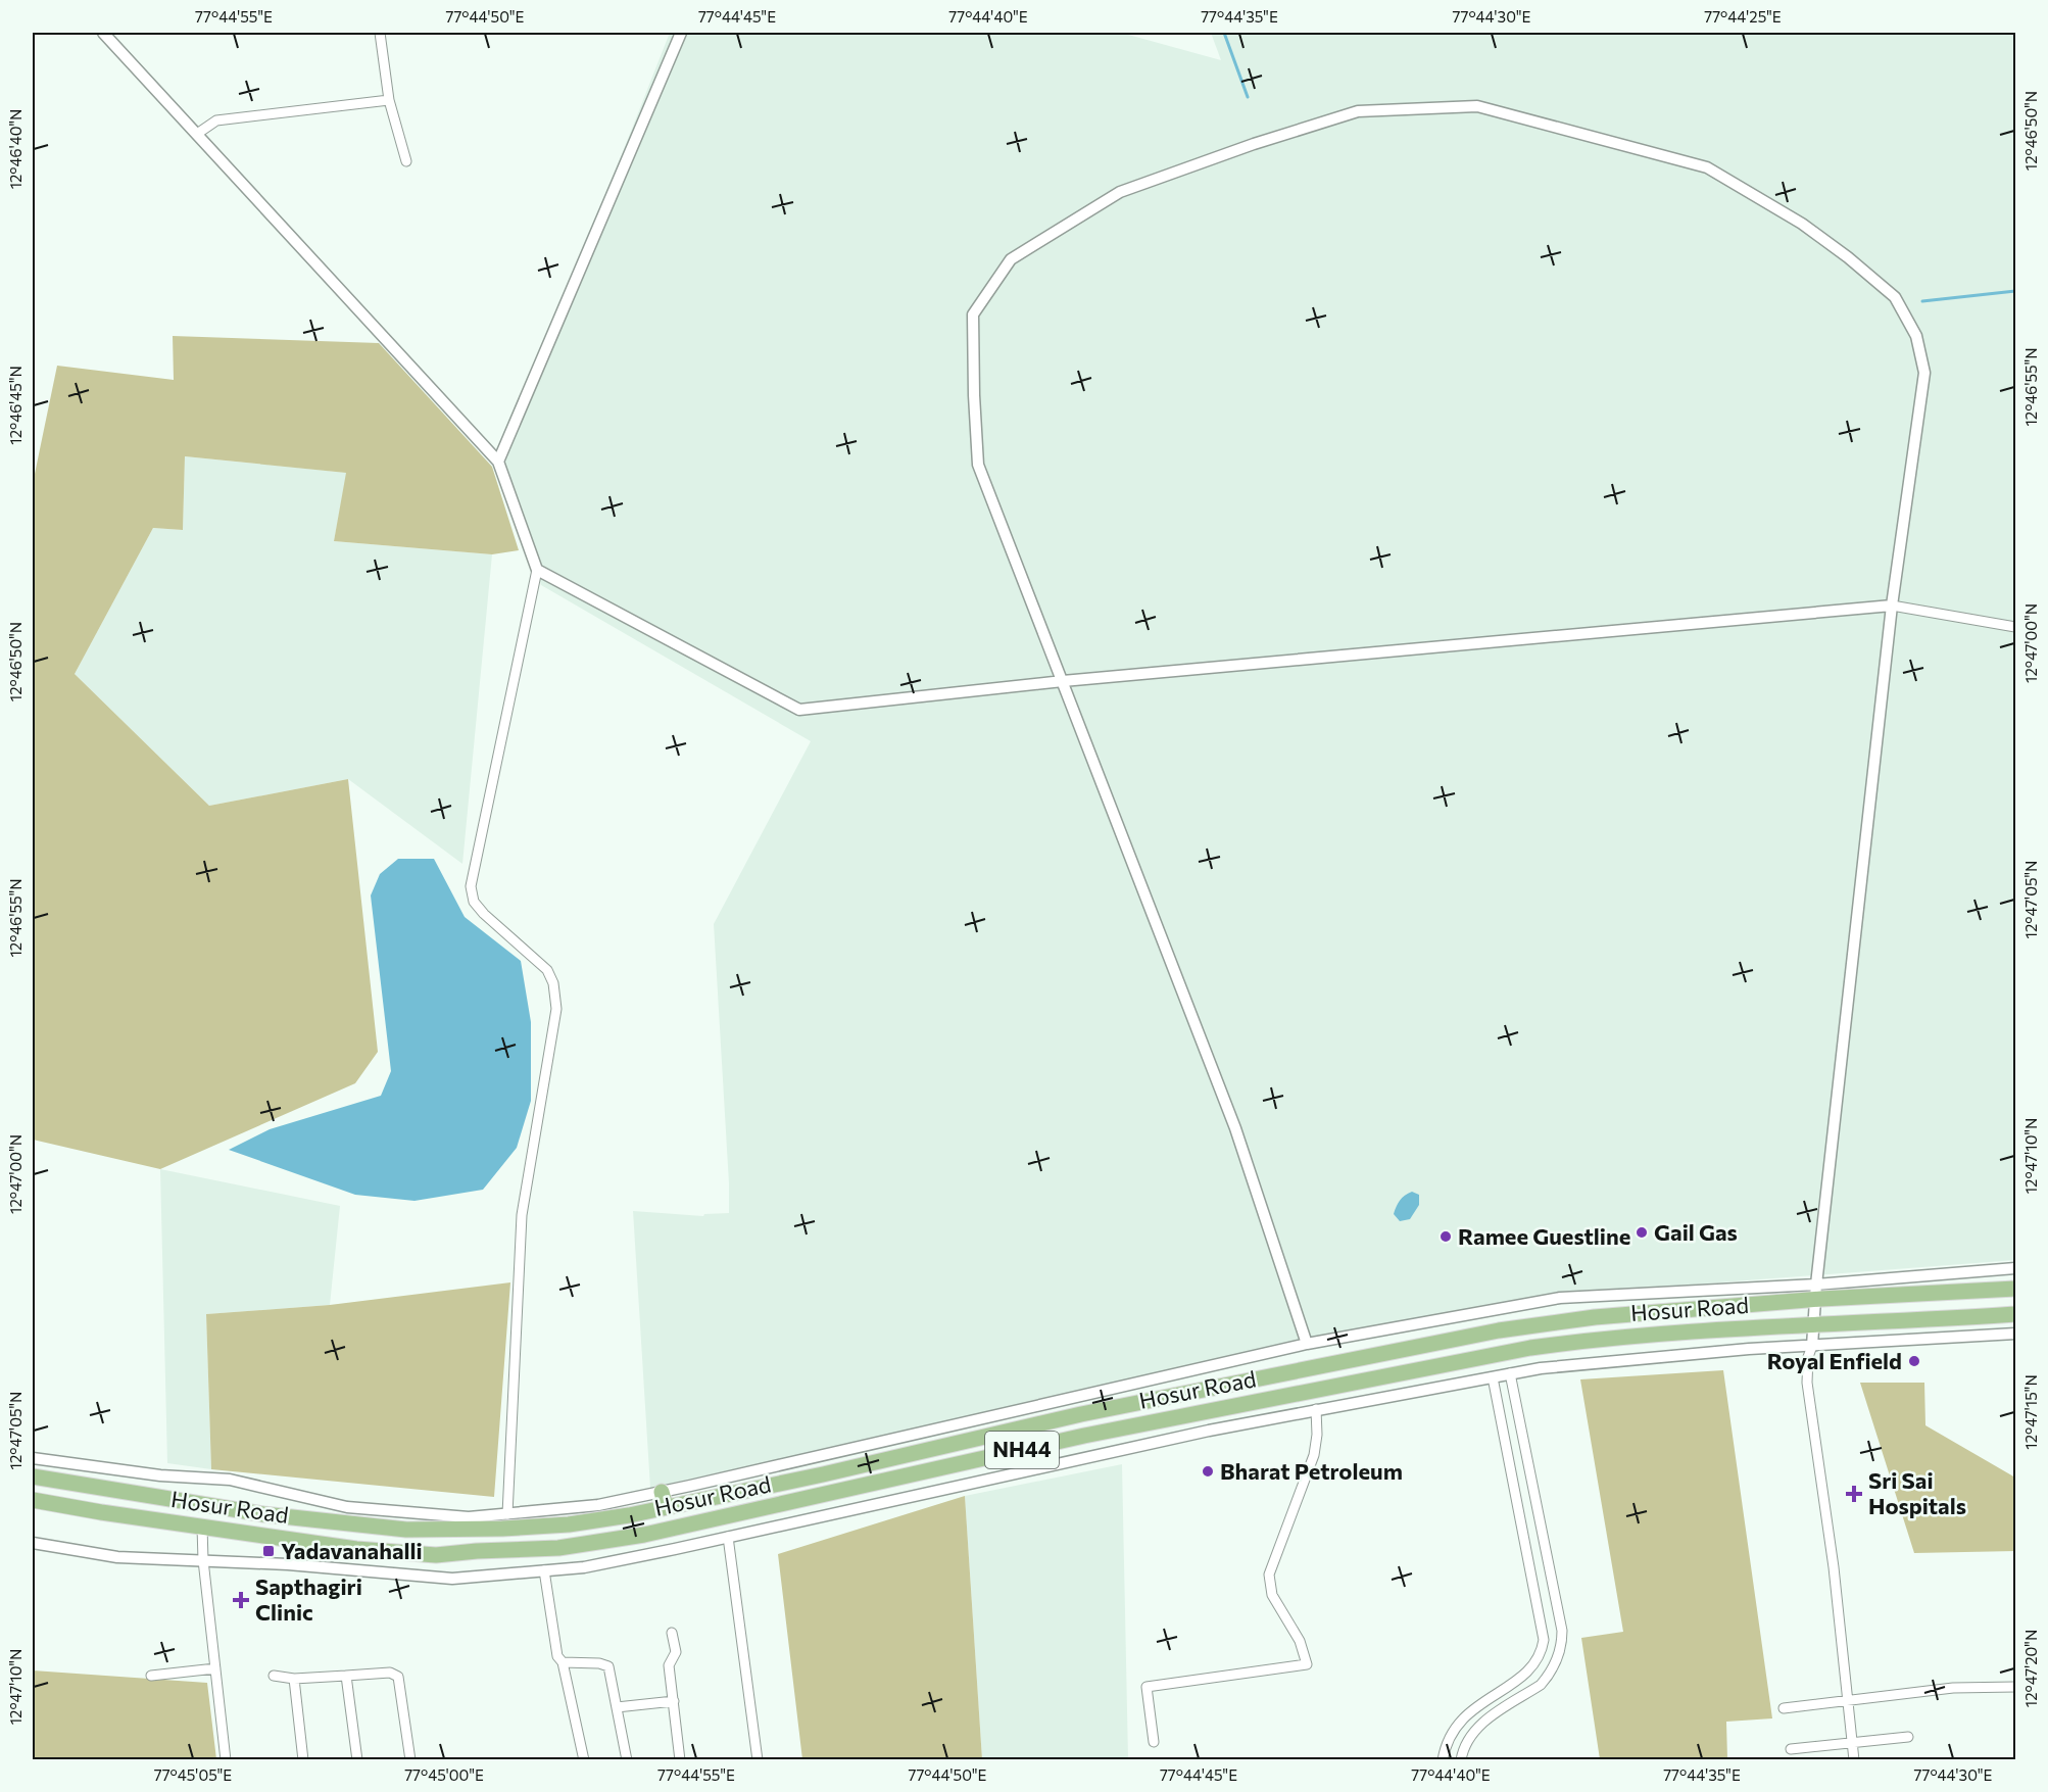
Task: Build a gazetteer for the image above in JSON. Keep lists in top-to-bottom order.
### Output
{
  "streets": {
    "highway": ["Hosur Road", "NH44"]
  },
  "places": {
    "other": [
      "Gail Gas",
      "Ramee Guestline",
      "Royal Enfield",
      "Bharat Petroleum"
    ],
    "health": ["Sri Sai Hospitals", "Sapthagiri Clinic"],
    "transit": ["Yadavanahalli"]
  },
  "coordinates": [
    "77°44'55\"E",
    "77°44'50\"E",
    "77°44'45\"E",
    "77°44'40\"E",
    "77°44'35\"E",
    "77°44'30\"E",
    "77°44'25\"E",
    "12°46'50\"N",
    "12°46'40\"N",
    "12°46'55\"N",
    "12°46'45\"N",
    "12°47'00\"N",
    "12°47'05\"N",
    "12°47'10\"N",
    "12°47'15\"N",
    "12°47'20\"N",
    "77°45'05\"E",
    "77°45'00\"E"
  ]
}
